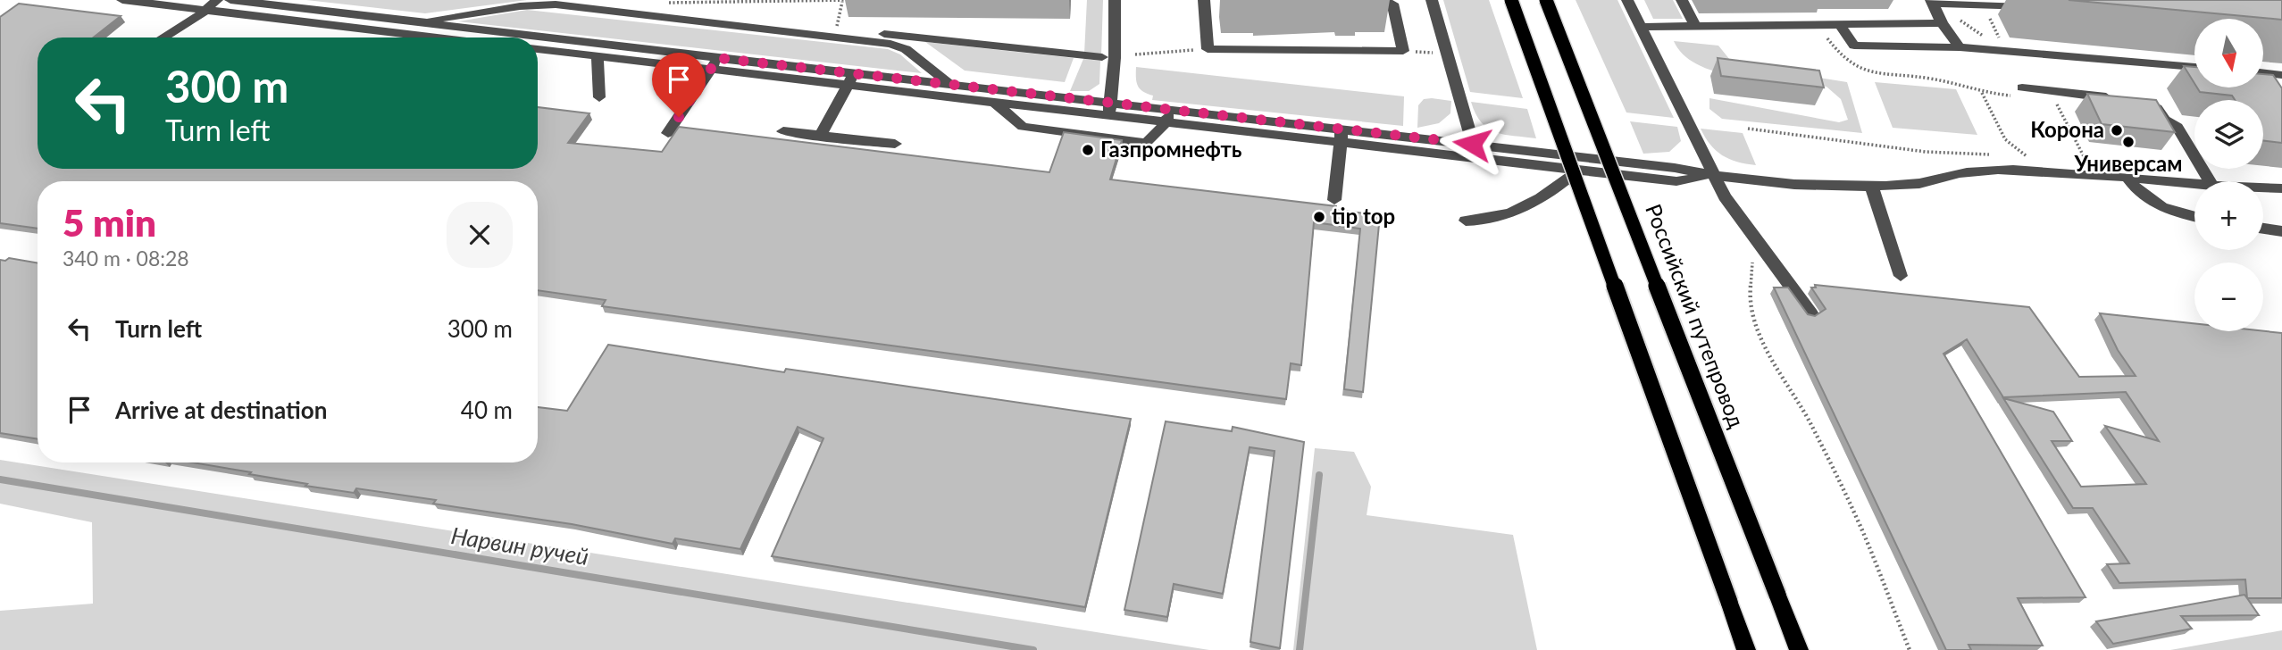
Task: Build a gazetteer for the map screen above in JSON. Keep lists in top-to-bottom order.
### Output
{
  "streets": {
    "main road": ["Российский путепровод"]
  },
  "water": ["Нарвин ручей"],
  "places": [
    "Корона",
    "Универсам",
    "Газпромнефть",
    "tip top"
  ],
  "north": "bottom",
  "page": {
    "map_buttons": ["+", "−"],
    "turn": ["300 m", "Turn left"],
    "heading": ["5 min", "340 m · 08:28"],
    "list": [
      {
        "name": "Turn left",
        "value": "300 m"
      },
      {
        "name": "Arrive at destination",
        "value": "40 m"
      }
    ]
  }
}
